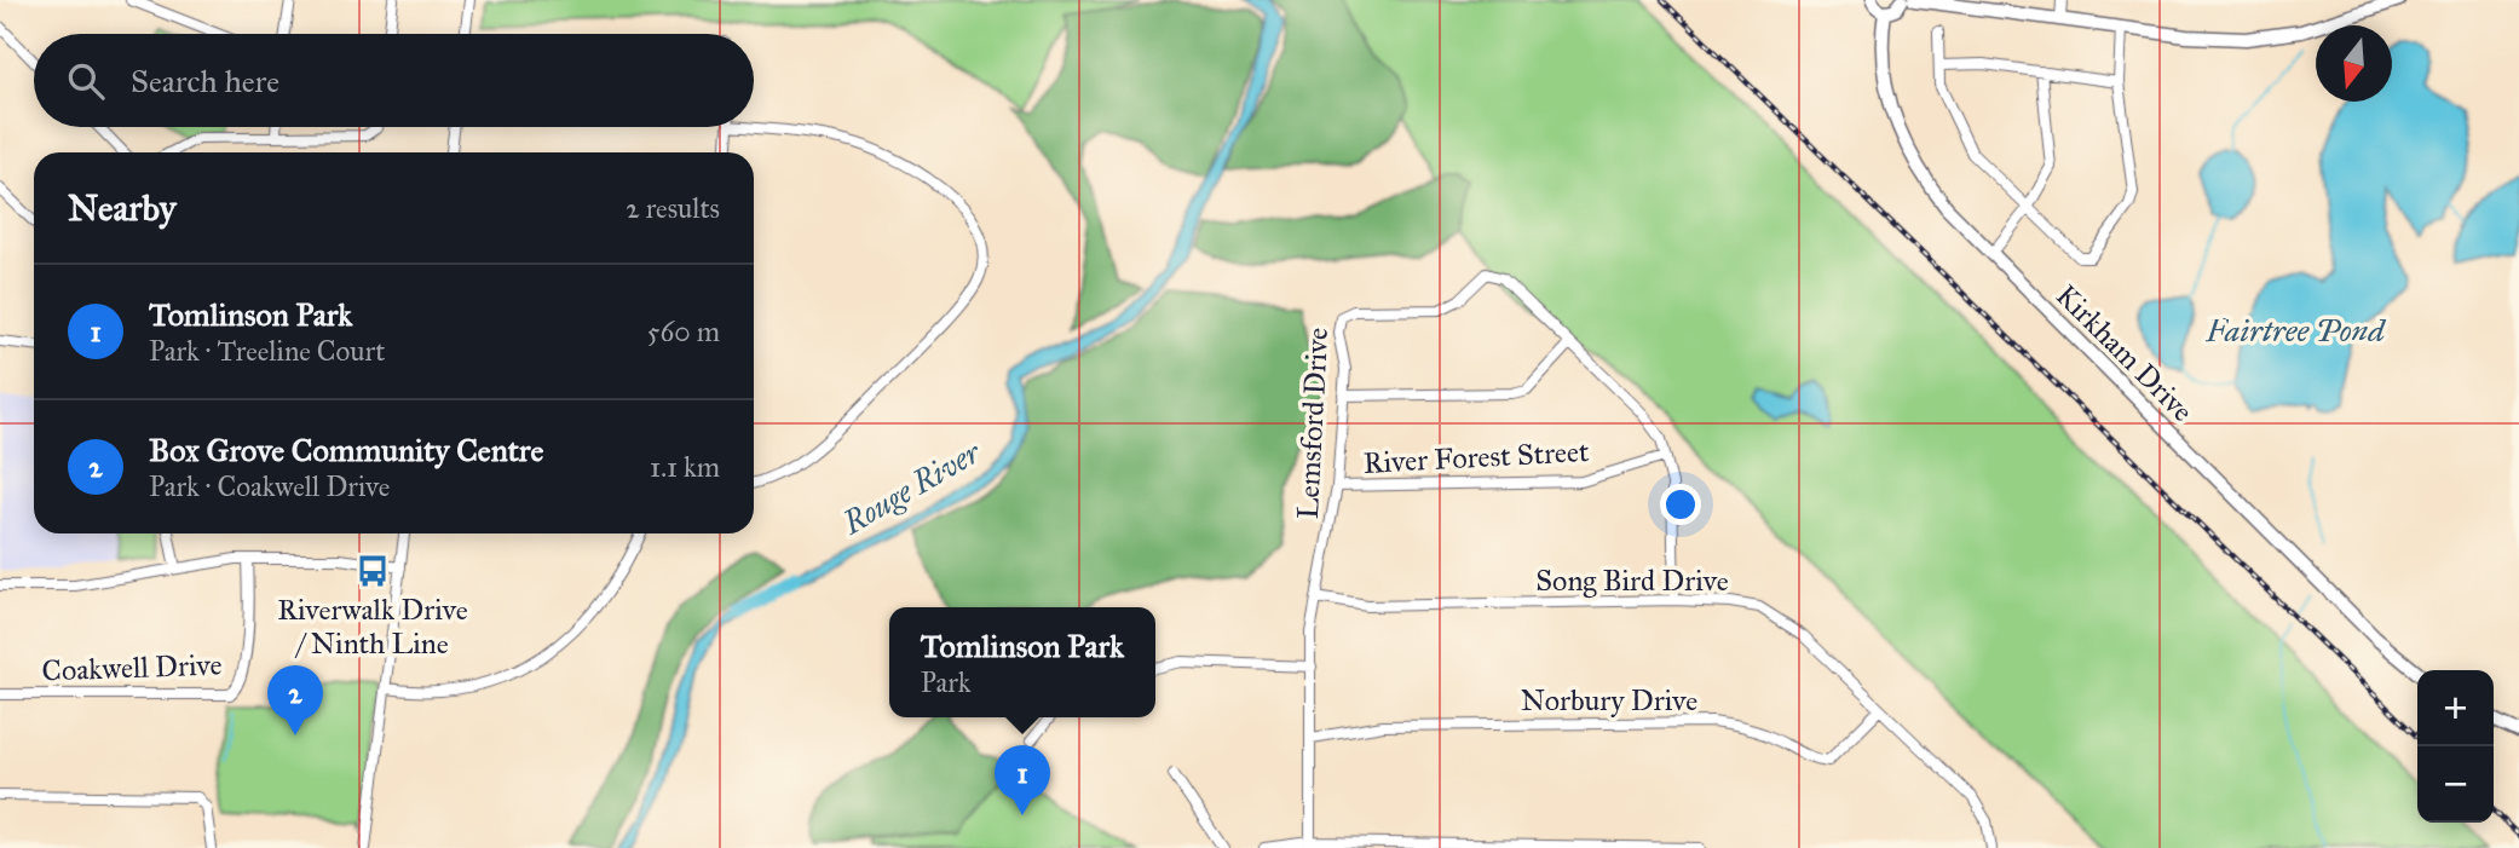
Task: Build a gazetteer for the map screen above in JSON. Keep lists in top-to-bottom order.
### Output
{
  "streets": {
    "street": [
      "Kirkham Drive",
      "Lemsford Drive",
      "River Forest Street",
      "Song Bird Drive",
      "Coakwell Drive",
      "Norbury Drive"
    ]
  },
  "crossings": [
    ["Lemsford Drive", "River Forest Street"],
    ["Lemsford Drive", "Song Bird Drive"],
    ["Lemsford Drive", "Norbury Drive"],
    ["Song Bird Drive", "Norbury Drive"]
  ],
  "water": ["Fairtree Pond", "Rouge River"],
  "places": {
    "bus stop": ["Riverwalk Drive / Ninth Line"]
  },
  "north": "bottom",
  "page": {
    "search": "Search here",
    "heading": ["Nearby", "2 results"],
    "list": [
      {
        "mark": "1",
        "name": "Tomlinson Park",
        "note": "Park · Treeline Court",
        "value": "560 m"
      },
      {
        "mark": "2",
        "name": "Box Grove Community Centre",
        "note": "Park · Coakwell Drive",
        "value": "1.1 km"
      }
    ],
    "popup": ["Tomlinson Park", "Park"],
    "pins": ["2", "1"],
    "map_buttons": ["+", "−"]
  }
}
